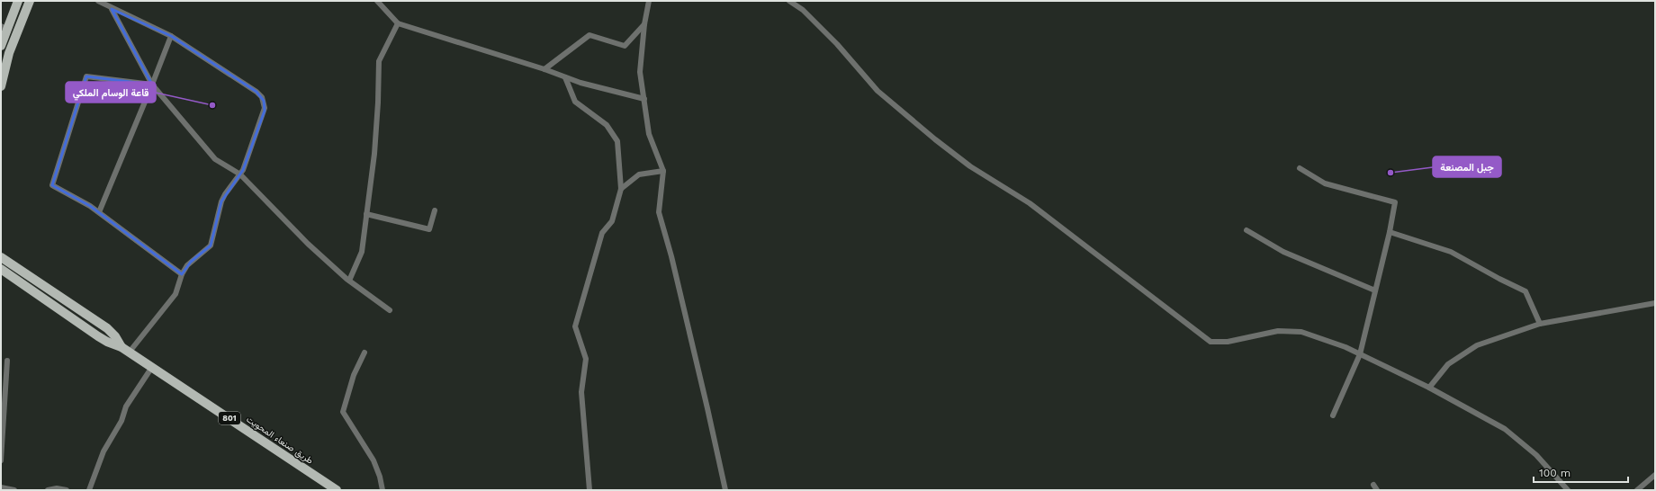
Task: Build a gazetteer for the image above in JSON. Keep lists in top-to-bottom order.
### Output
{
  "streets": {
    "main road": ["801", "طريق صنعاء المحويت"]
  },
  "places": ["قاعة الوسام الملكي", "جبل المصنعة"],
  "scale_bar": "100 m"
}
